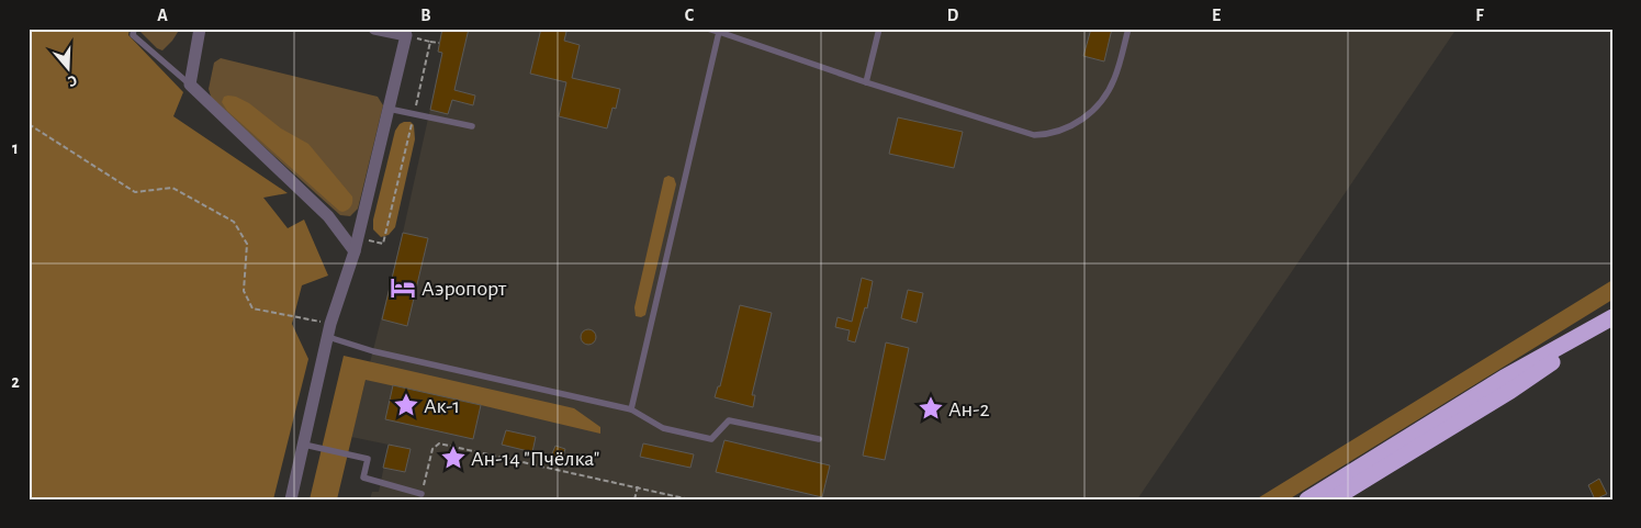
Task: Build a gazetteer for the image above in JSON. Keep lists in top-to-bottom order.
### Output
{
  "places": {
    "hotel": ["Аэропорт"],
    "place": ["Ак-1", "Ан-2", "Ан-14 \"Пчёлка\""]
  },
  "north": "bottom",
  "grid": {
    "columns": [
      "A",
      "B",
      "C",
      "D",
      "E",
      "F"
    ],
    "rows": ["1", "2"]
  }
}
